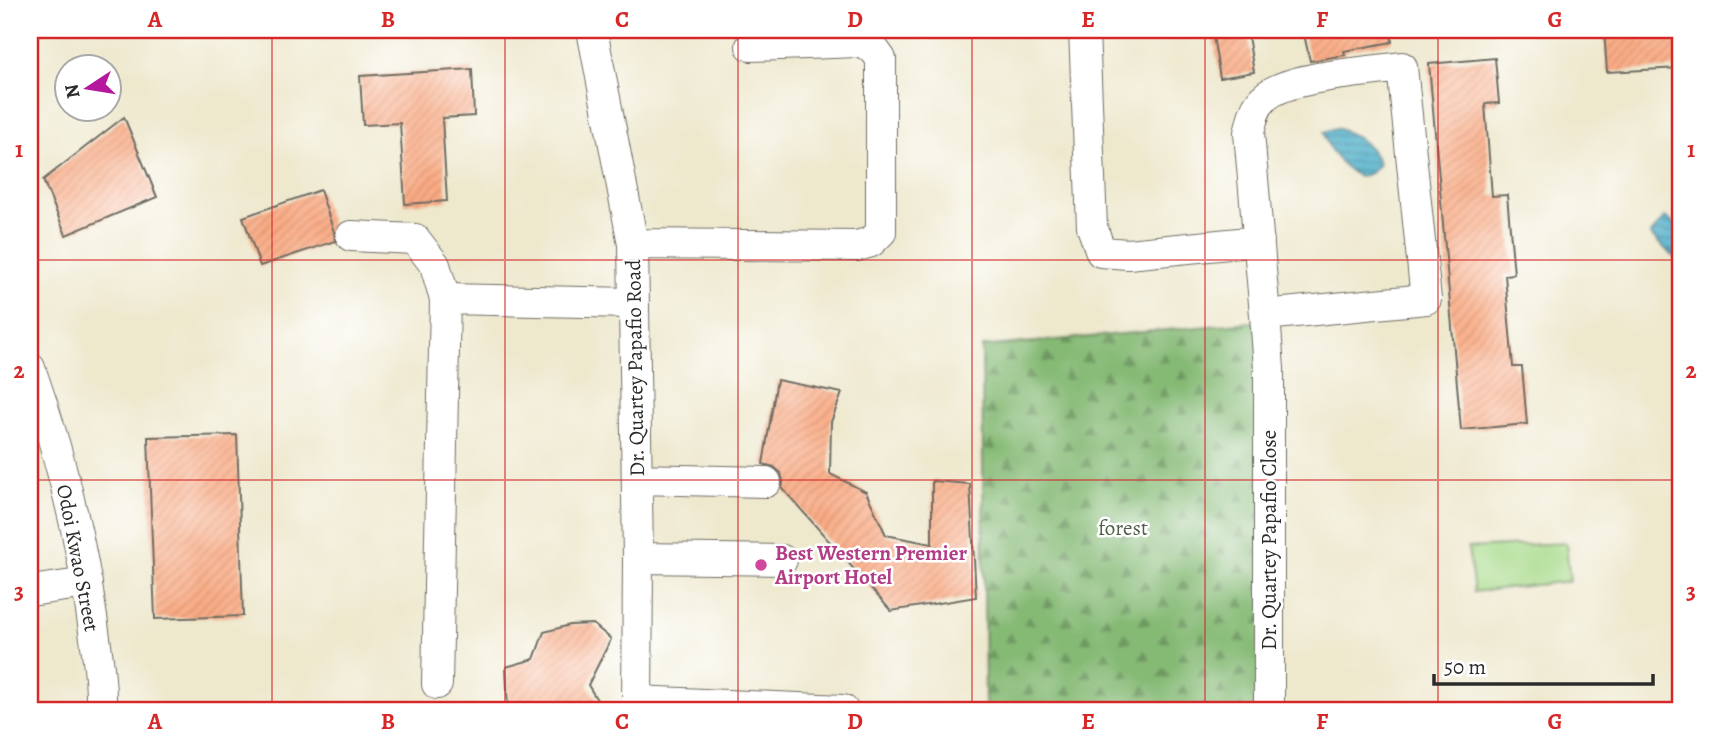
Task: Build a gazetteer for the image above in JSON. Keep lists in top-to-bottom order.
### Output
{
  "streets": {
    "street": ["Dr. Quartey Papafio Road", "Dr. Quartey Papafio Close", "Odoi Kwao Street"]
  },
  "parks": ["forest"],
  "places": ["Best Western Premier Airport Hotel"],
  "scale_bar": "50 m",
  "north": "left",
  "grid": {
    "columns": [
      "A",
      "B",
      "C",
      "D",
      "E",
      "F",
      "G"
    ],
    "rows": ["1", "2", "3"]
  }
}
